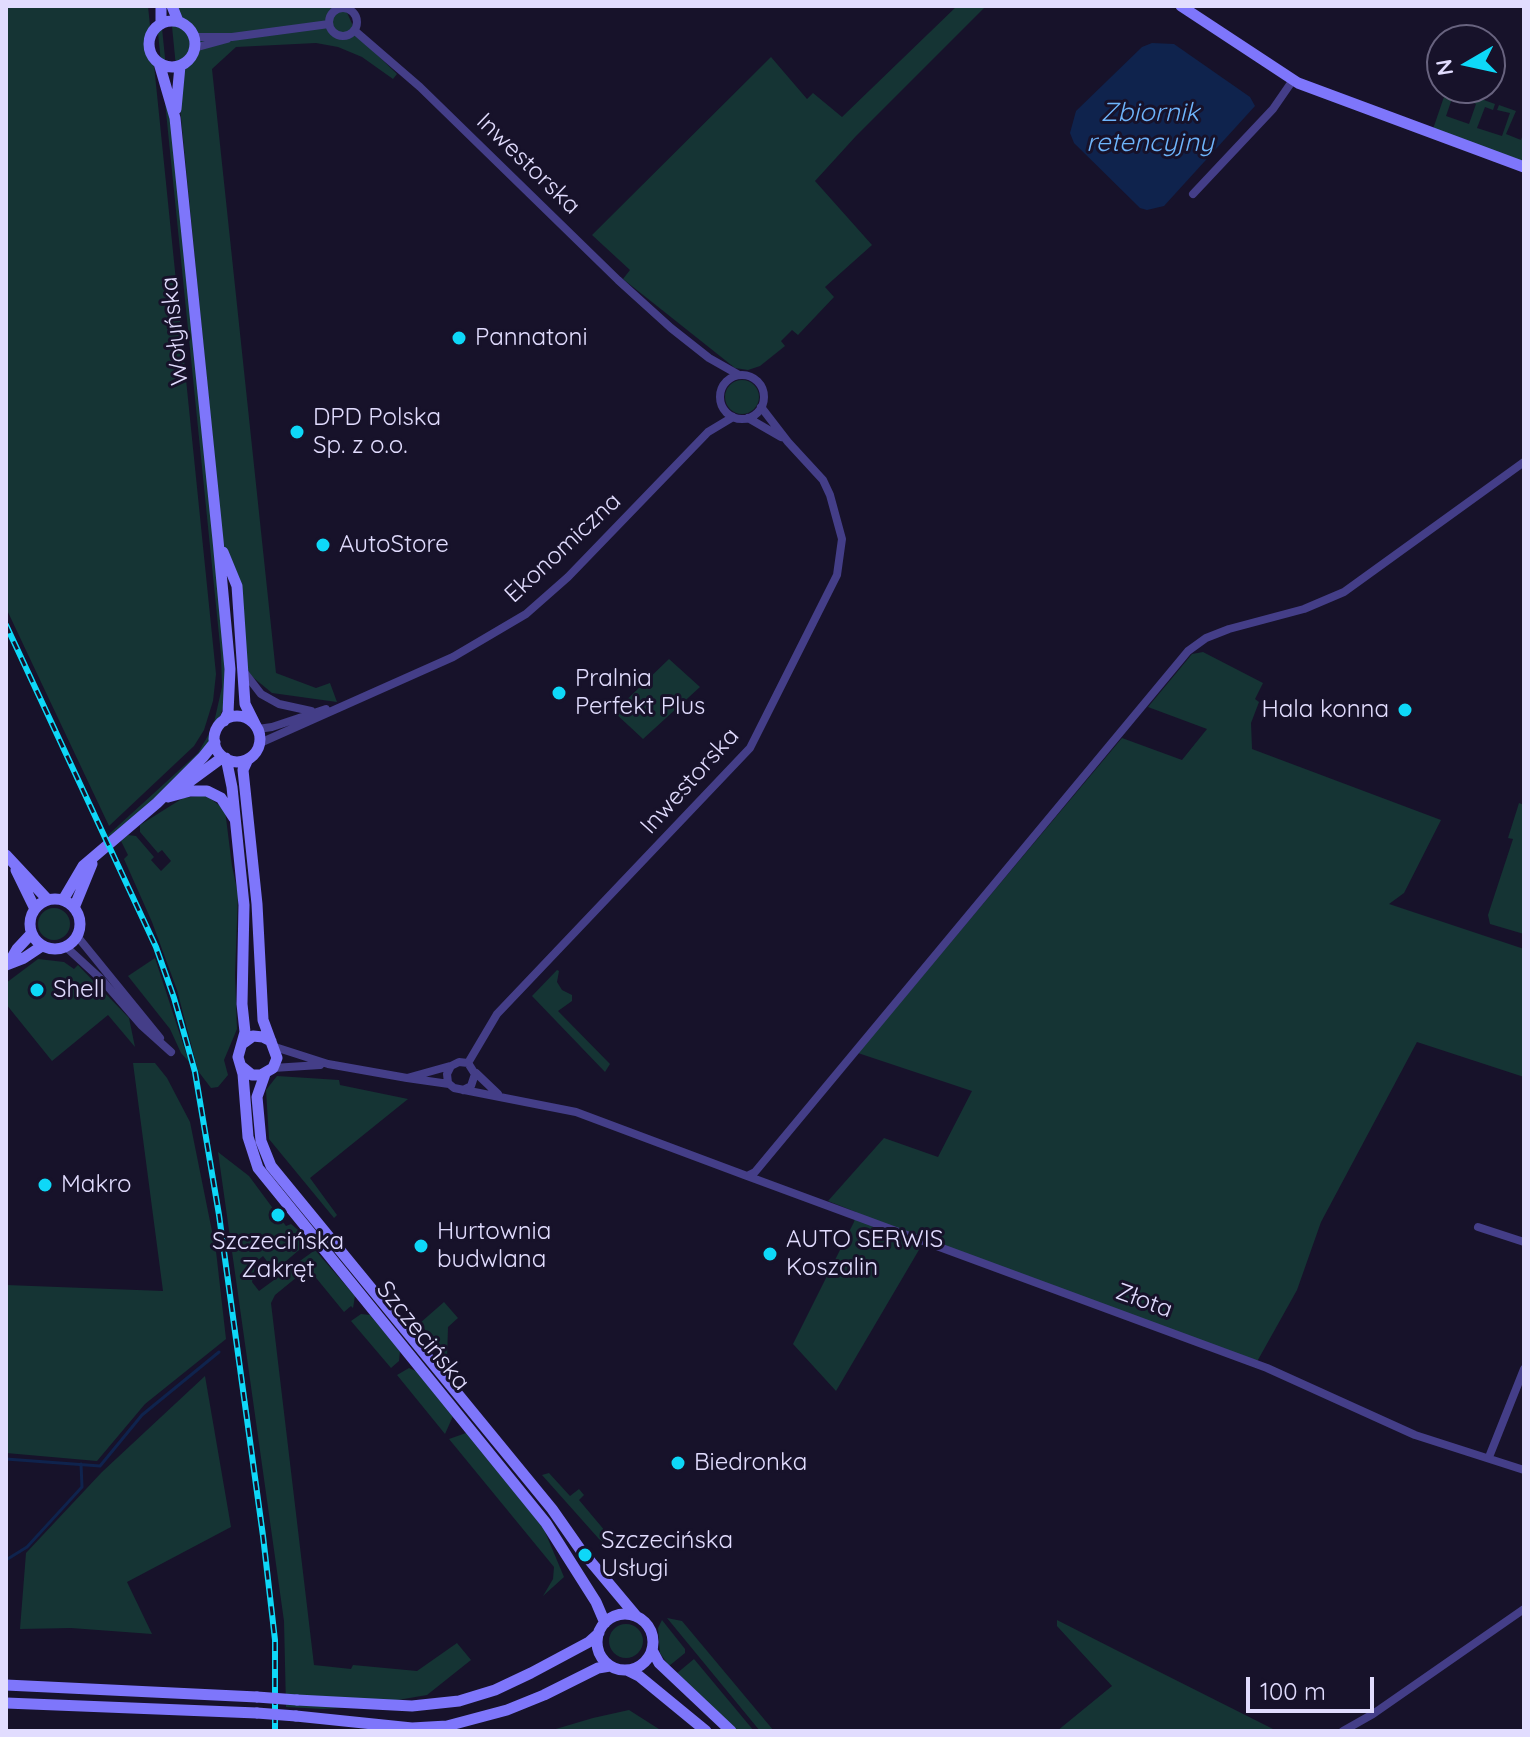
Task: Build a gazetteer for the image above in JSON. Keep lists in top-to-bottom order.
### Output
{
  "streets": {
    "main road": ["Wołyńska", "Szczecińska"],
    "street": ["Inwestorska", "Ekonomiczna", "Złota"]
  },
  "crossings": [
    ["Inwestorska", "Ekonomiczna"],
    ["Inwestorska", "Złota"],
    ["Wołyńska", "Ekonomiczna"]
  ],
  "water": ["Zbiornik retencyjny"],
  "places": [
    "Pannatoni",
    "DPD Polska Sp. z o.o.",
    "AutoStore",
    "Pralnia Perfekt Plus",
    "Hala konna",
    "Shell",
    "Makro",
    "Szczecińska Zakręt",
    "Hurtownia budwlana",
    "AUTO SERWIS Koszalin",
    "Biedronka",
    "Szczecińska Usługi"
  ],
  "scale_bar": "100 m",
  "north": "left"
}
